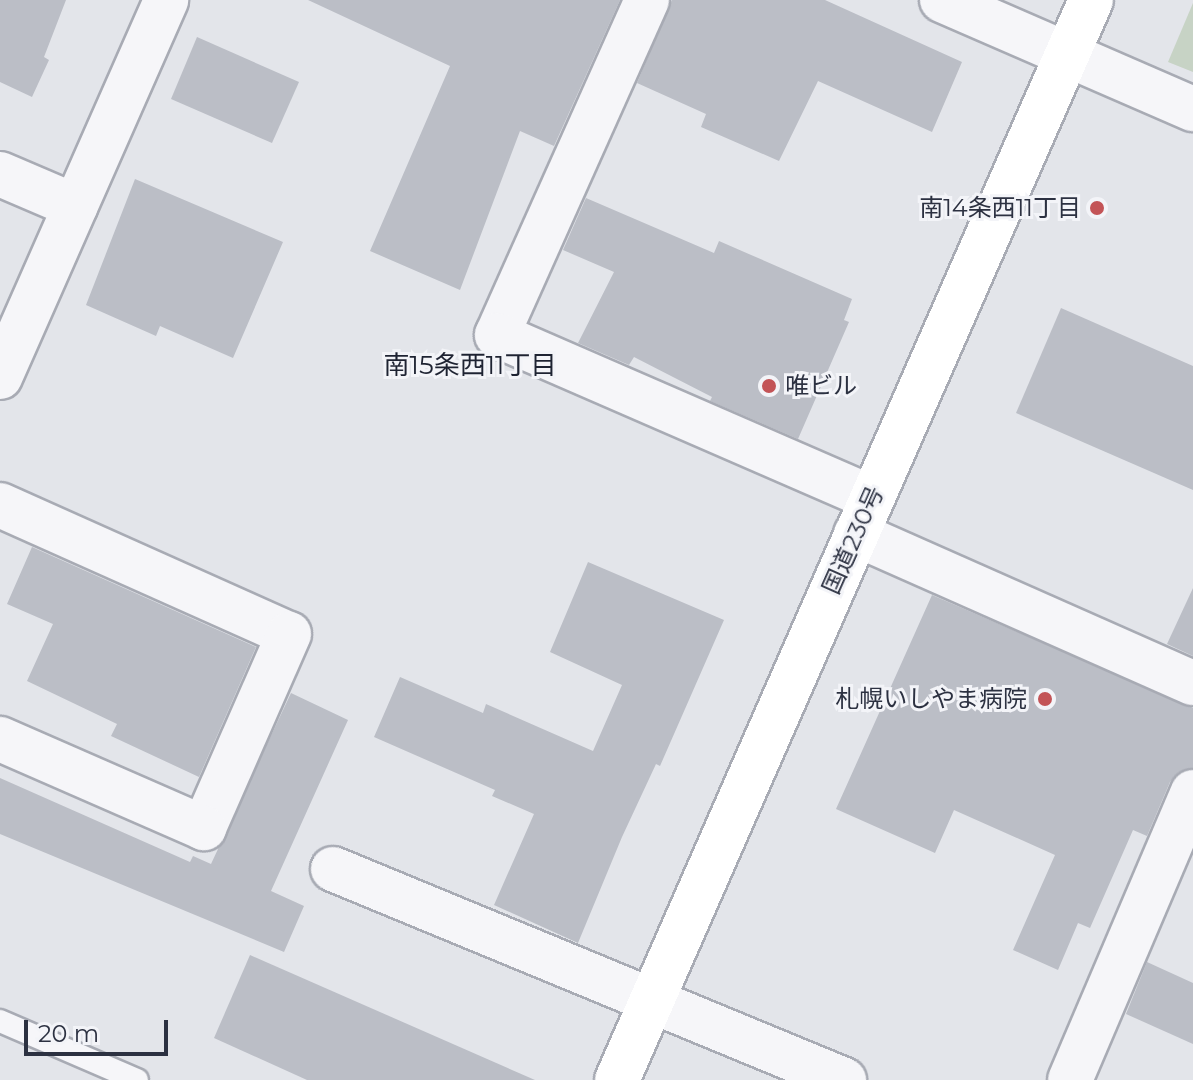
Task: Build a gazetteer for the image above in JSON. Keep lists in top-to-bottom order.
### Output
{
  "streets": {
    "highway": ["国道230号"]
  },
  "districts": ["南15条西11丁目"],
  "places": ["南14条西11丁目", "唯ビル", "札幌いしやま病院"],
  "scale_bar": "20 m"
}
